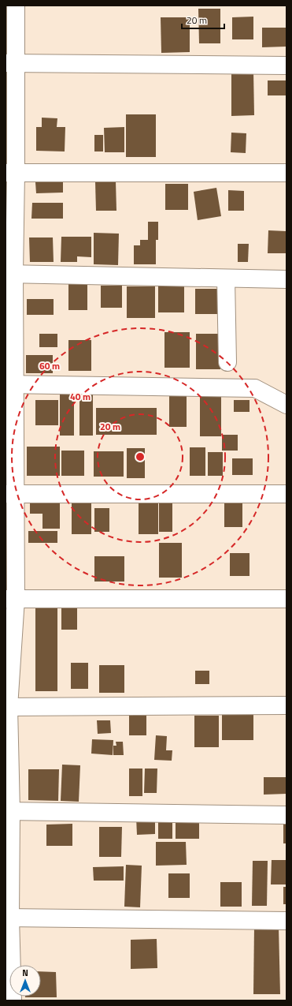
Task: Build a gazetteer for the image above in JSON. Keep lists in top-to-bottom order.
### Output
{
  "scale_bar": "20 m",
  "north": "top",
  "rings": ["60 m", "40 m", "20 m"]
}
